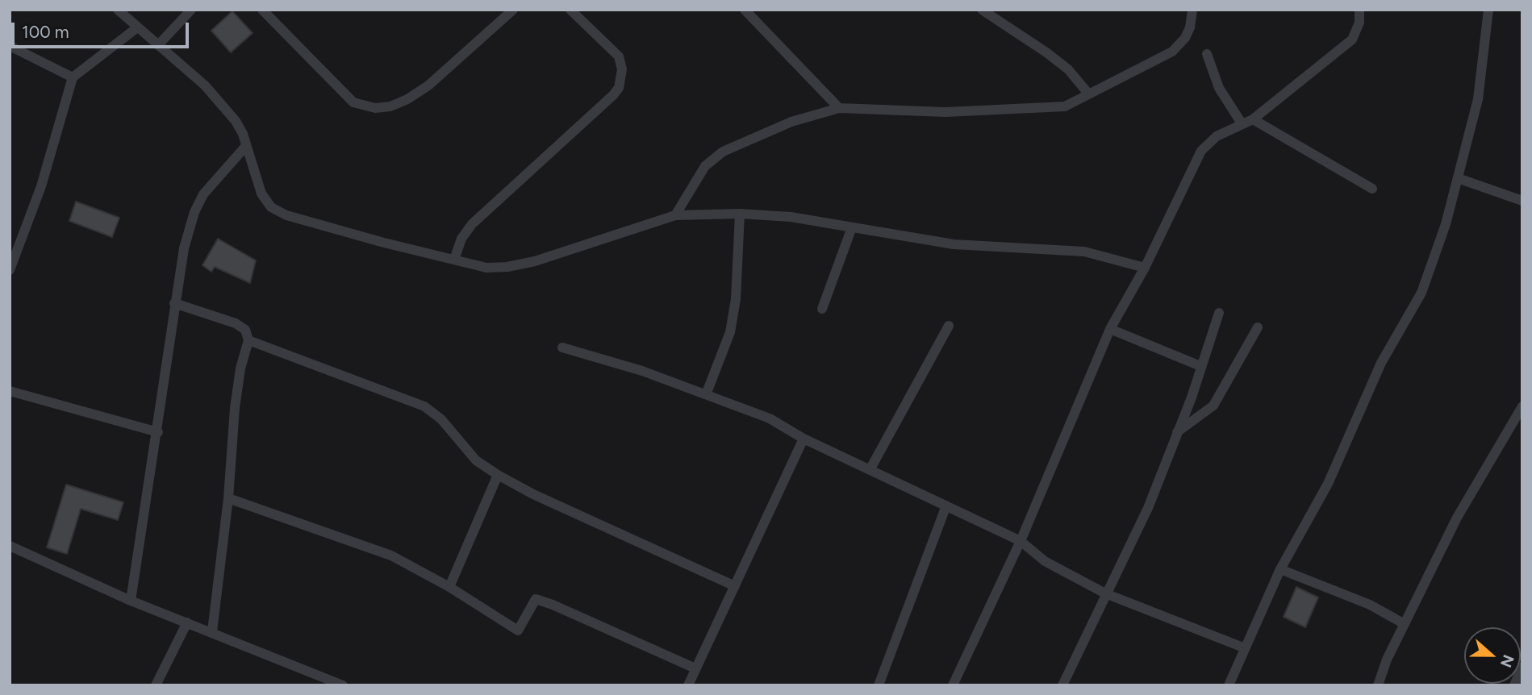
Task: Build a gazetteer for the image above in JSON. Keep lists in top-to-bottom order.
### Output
{
  "scale_bar": "100 m",
  "north": "right"
}
